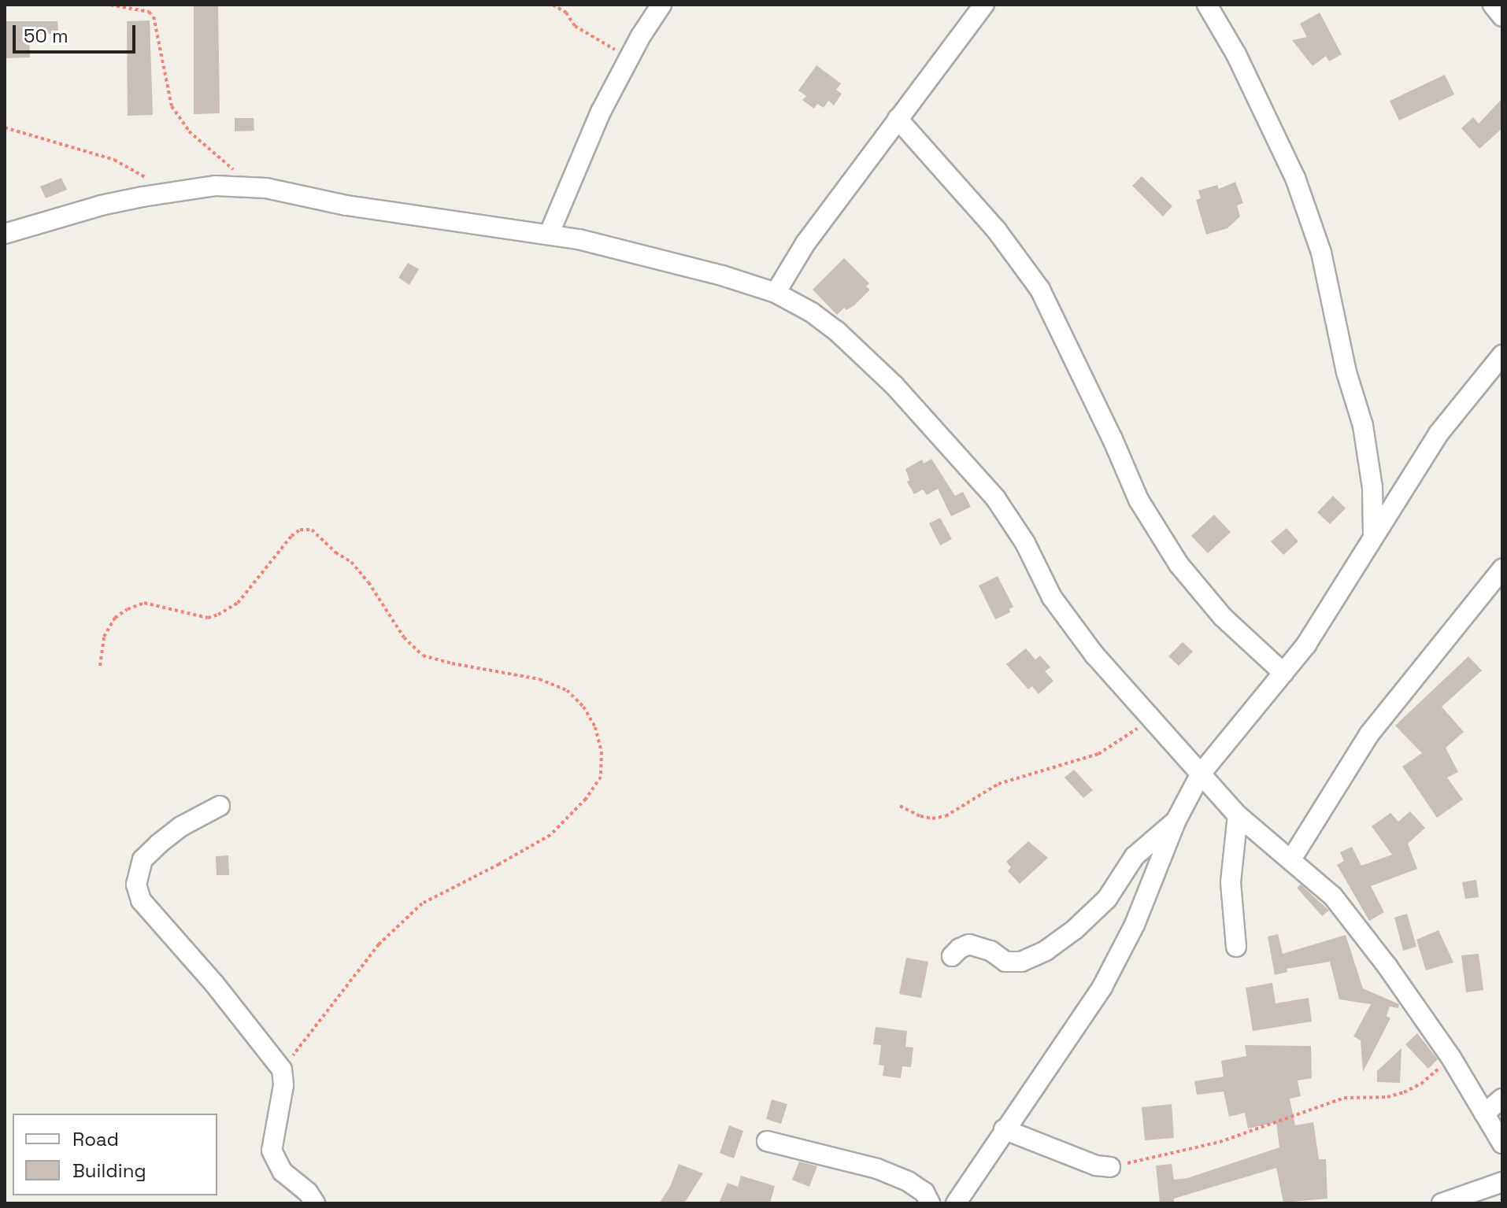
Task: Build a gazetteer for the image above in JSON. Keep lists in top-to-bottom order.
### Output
{
  "legend": ["Road", "Building"],
  "scale_bar": "50 m"
}
